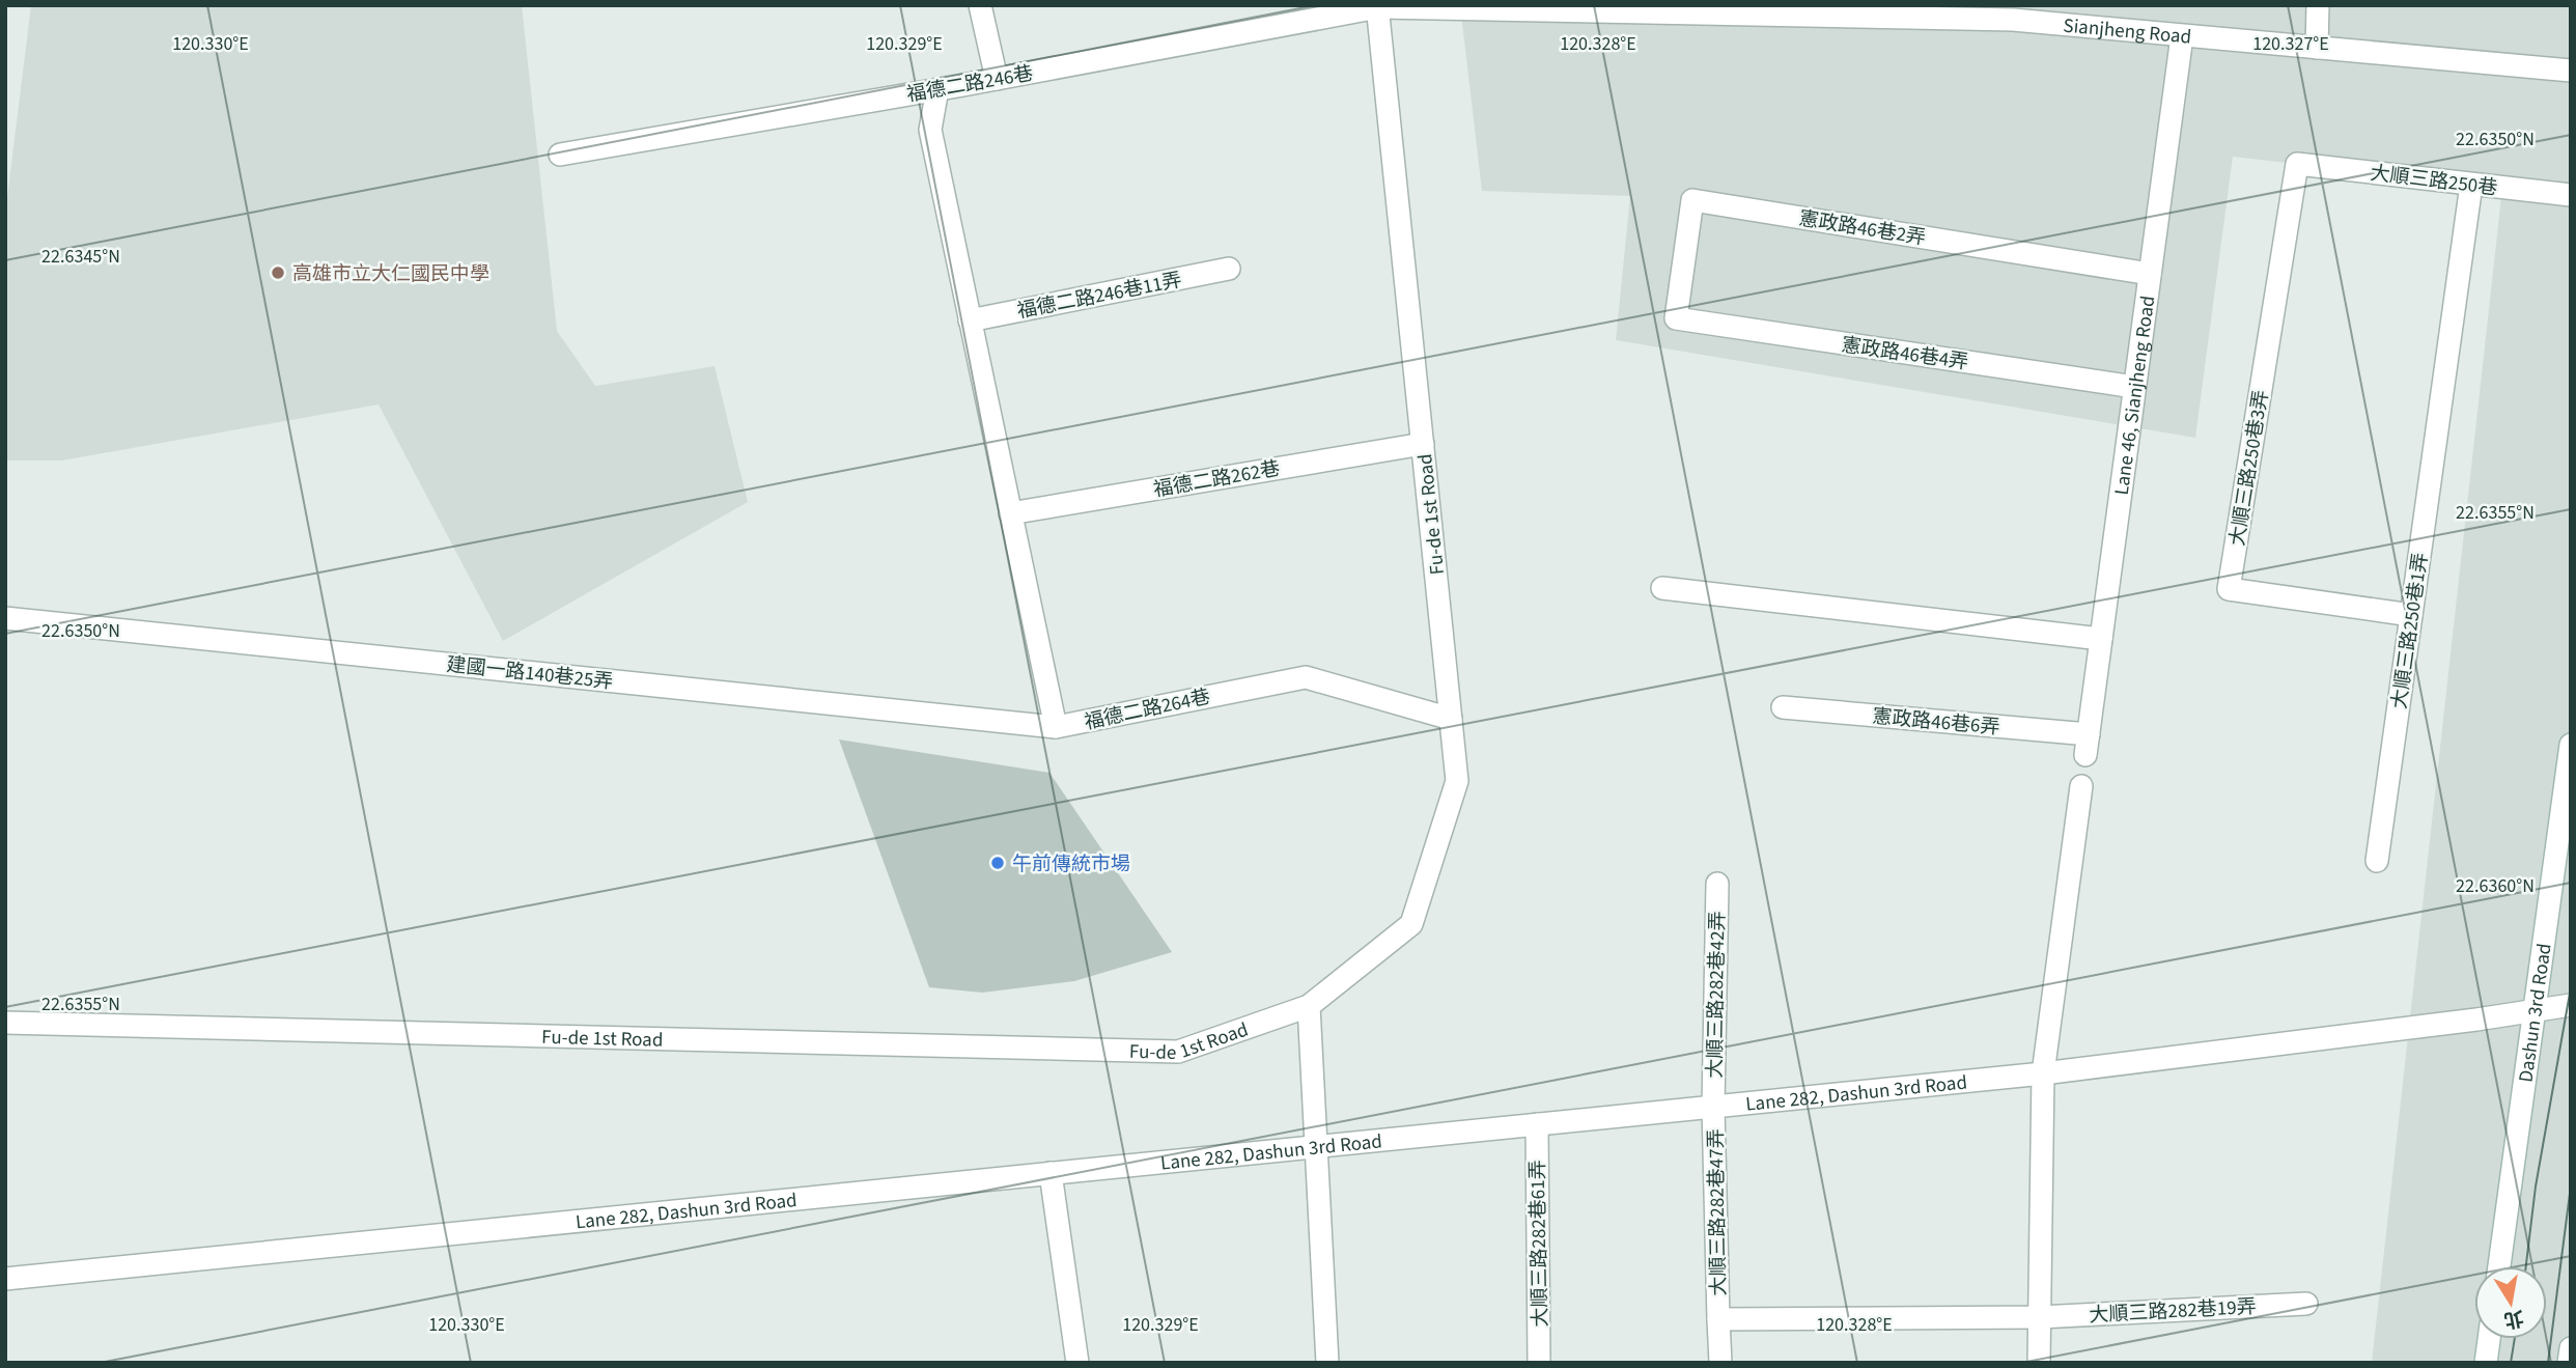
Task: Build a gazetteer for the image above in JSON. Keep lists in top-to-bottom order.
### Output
{
  "streets": {
    "street": [
      "Sianjheng Road",
      "福德二路246巷",
      "大順三路250巷",
      "憲政路46巷2弄",
      "福德二路246巷11弄",
      "憲政路46巷4弄",
      "Lane 46, Sianjheng Road",
      "大順三路250巷3弄",
      "福德二路262巷",
      "Fu-de 1st Road",
      "大順三路250巷1弄",
      "建國一路140巷25弄",
      "福德二路264巷",
      "憲政路46巷6弄",
      "大順三路282巷42弄",
      "Dashun 3rd Road",
      "Lane 282, Dashun 3rd Road",
      "大順三路282巷47弄",
      "大順三路282巷61弄",
      "大順三路282巷19弄"
    ]
  },
  "crossings": [
    ["Sianjheng Road", "福德二路246巷"],
    ["Sianjheng Road", "Lane 46, Sianjheng Road"],
    ["Sianjheng Road", "Fu-de 1st Road"],
    ["福德二路246巷", "Fu-de 1st Road"],
    ["大順三路250巷", "大順三路250巷3弄"],
    ["大順三路250巷", "大順三路250巷1弄"],
    ["憲政路46巷2弄", "憲政路46巷4弄"],
    ["憲政路46巷2弄", "Lane 46, Sianjheng Road"],
    ["憲政路46巷4弄", "Lane 46, Sianjheng Road"],
    ["Lane 46, Sianjheng Road", "憲政路46巷6弄"],
    ["大順三路250巷3弄", "大順三路250巷1弄"],
    ["福德二路262巷", "Fu-de 1st Road"],
    ["福德二路262巷", "福德二路264巷"],
    ["Fu-de 1st Road", "福德二路264巷"],
    ["建國一路140巷25弄", "福德二路264巷"],
    ["大順三路282巷42弄", "Lane 282, Dashun 3rd Road"],
    ["大順三路282巷42弄", "大順三路282巷47弄"],
    ["Dashun 3rd Road", "Lane 282, Dashun 3rd Road"],
    ["Lane 282, Dashun 3rd Road", "大順三路282巷47弄"],
    ["Lane 282, Dashun 3rd Road", "大順三路282巷61弄"],
    ["大順三路282巷47弄", "大順三路282巷19弄"]
  ],
  "places": ["高雄市立大仁國民中學", "午前傳統市場"],
  "north": "bottom",
  "coordinates": [
    "120.330°E",
    "120.329°E",
    "120.328°E",
    "120.327°E",
    "22.6350°N",
    "22.6345°N",
    "22.6355°N",
    "22.6360°N"
  ]
}
